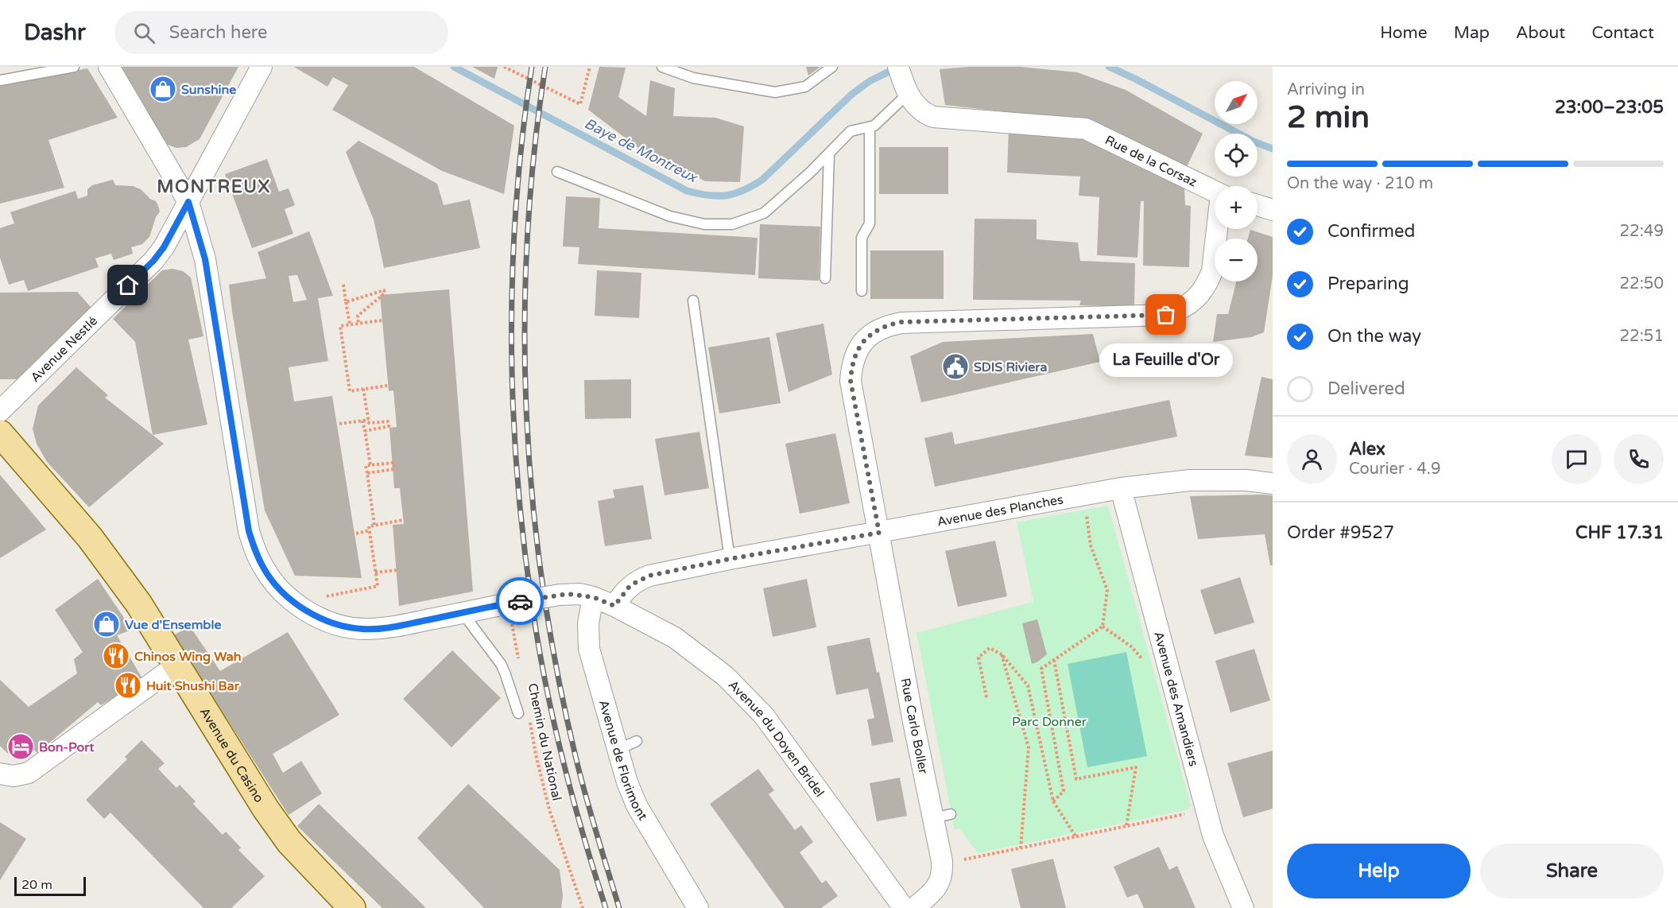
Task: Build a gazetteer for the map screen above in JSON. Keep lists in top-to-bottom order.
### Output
{
  "streets": {
    "main road": ["Avenue du Casino"],
    "street": [
      "Rue de la Corsaz",
      "Avenue Nestlé",
      "Avenue des Planches",
      "Avenue des Amandiers",
      "Rue Carlo Boller",
      "Avenue du Doyen Bridel",
      "Avenue de Florimont"
    ],
    "path": ["Chemin du National"]
  },
  "crossings": [
    ["Rue de la Corsaz", "Avenue des Planches"],
    ["Rue de la Corsaz", "Rue Carlo Boller"],
    ["Avenue des Planches", "Avenue des Amandiers"],
    ["Avenue des Planches", "Rue Carlo Boller"],
    ["Avenue des Planches", "Avenue du Doyen Bridel"]
  ],
  "districts": ["MONTREUX"],
  "water": ["Baye de Montreux"],
  "parks": ["Parc Donner"],
  "places": {
    "shop": ["Sunshine", "Vue d'Ensemble"],
    "other": ["La Feuille d'Or"],
    "public building": ["SDIS Riviera"],
    "restaurant": ["Chinos Wing Wah", "Huit Shushi Bar"],
    "hotel": ["Bon-Port"]
  },
  "scale_bar": "20 m",
  "north": "top right",
  "page": {
    "header": "Dashr",
    "search": "Search here",
    "nav": [
      "Home",
      "Map",
      "About",
      "Contact"
    ],
    "heading": ["2 min", "Arriving in", "23:00–23:05"],
    "panel": [
      "Alex",
      "Courier · 4.9",
      "Order #9527",
      "CHF 17.31"
    ],
    "map_buttons": ["+", "−"],
    "bar": "On the way · 210 m",
    "list": [
      ["Confirmed", "22:49"],
      ["Preparing", "22:50"],
      ["On the way", "22:51"],
      "Delivered"
    ],
    "bubble": "La Feuille d'Or",
    "buttons": ["Help", "Share"],
    "scale": "20 m"
  }
}
